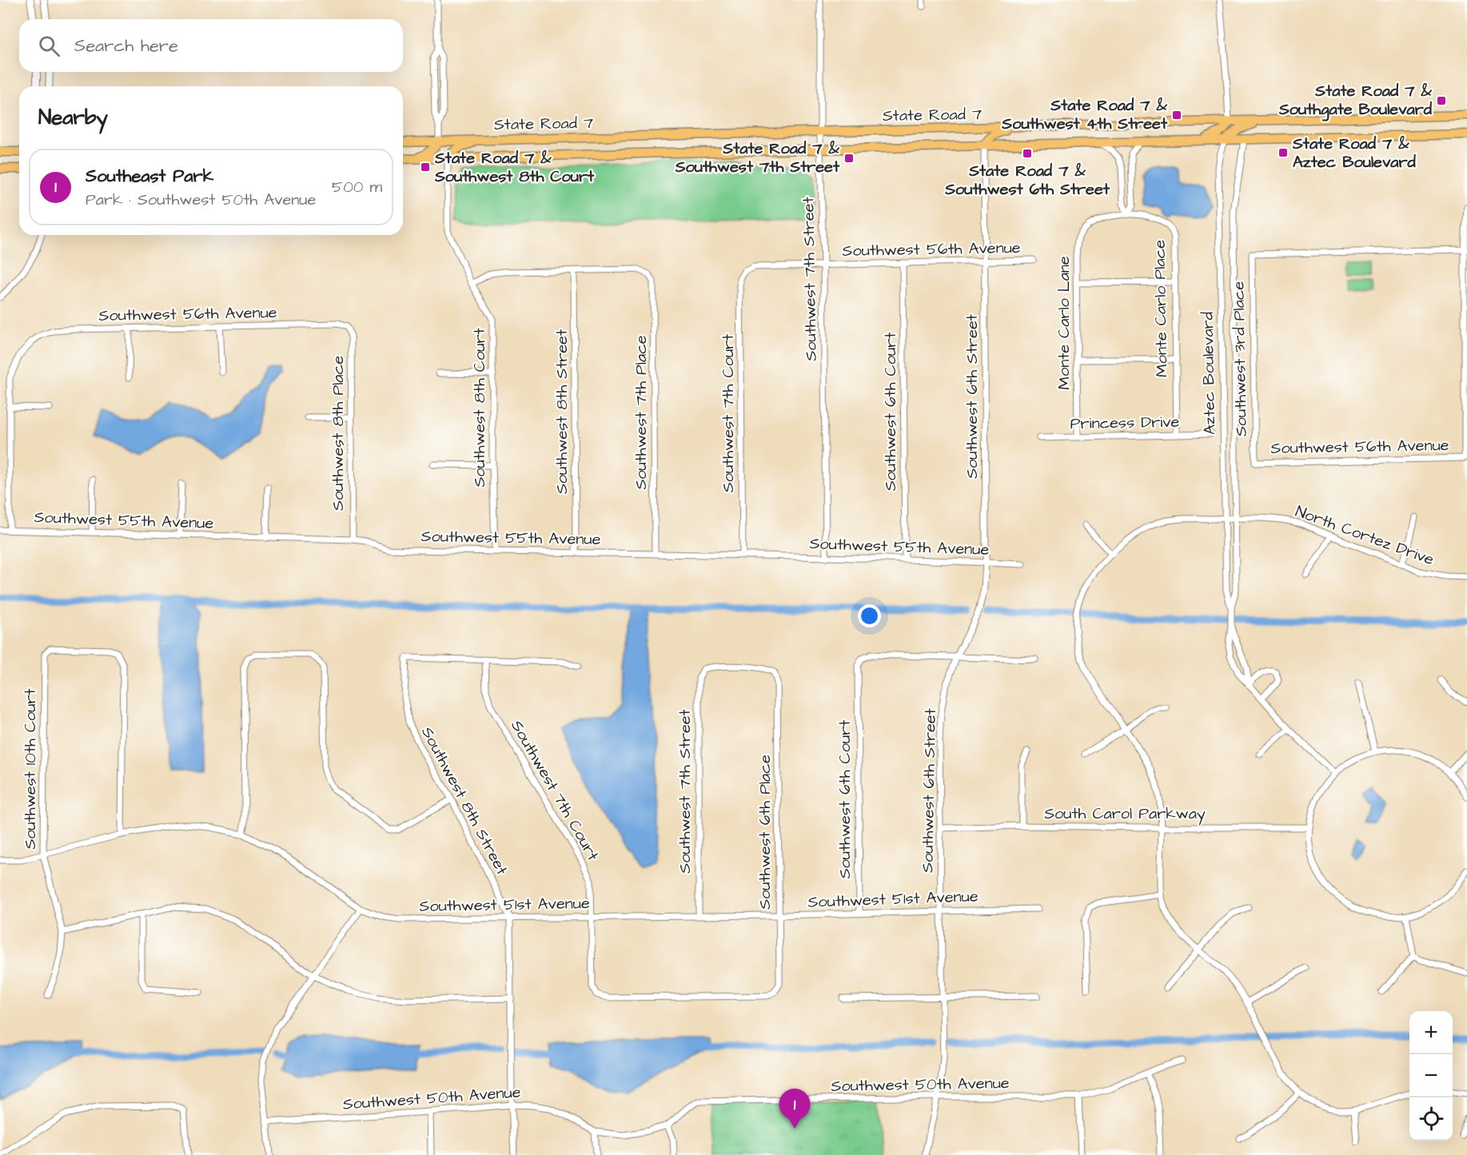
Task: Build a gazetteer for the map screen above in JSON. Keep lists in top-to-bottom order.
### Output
{
  "streets": {
    "main road": ["State Road 7"],
    "street": [
      "Southwest 56th Avenue",
      "Southwest 7th Street",
      "Monte Carlo Place",
      "Monte Carlo Lane",
      "Southwest 3rd Place",
      "Aztec Boulevard",
      "Southwest 6th Street",
      "Southwest 8th Court",
      "Southwest 8th Street",
      "Southwest 6th Court",
      "Southwest 7th Place",
      "Southwest 7th Court",
      "Princess Drive",
      "Southwest 8th Place",
      "Southwest 55th Avenue",
      "North Cortez Drive",
      "Southwest 10th Court",
      "South Carol Parkway",
      "Southwest 6th Place",
      "Southwest 51st Avenue",
      "Southwest 50th Avenue"
    ]
  },
  "crossings": [
    ["State Road 7", "Southwest 7th Street"],
    ["State Road 7", "Aztec Boulevard"],
    ["State Road 7", "Southwest 6th Street"],
    ["State Road 7", "Southwest 8th Court"],
    ["Southwest 56th Avenue", "Southwest 7th Street"],
    ["Southwest 56th Avenue", "Southwest 3rd Place"],
    ["Southwest 56th Avenue", "Southwest 6th Street"],
    ["Southwest 56th Avenue", "Southwest 6th Court"],
    ["Southwest 56th Avenue", "Southwest 7th Court"],
    ["Southwest 56th Avenue", "Southwest 8th Place"],
    ["Southwest 7th Street", "Southwest 55th Avenue"],
    ["Southwest 7th Street", "Southwest 6th Place"],
    ["Southwest 7th Street", "Southwest 51st Avenue"],
    ["Monte Carlo Place", "Monte Carlo Lane"],
    ["Monte Carlo Place", "Princess Drive"],
    ["Monte Carlo Lane", "Princess Drive"],
    ["Aztec Boulevard", "North Cortez Drive"],
    ["Southwest 6th Street", "Southwest 6th Court"],
    ["Southwest 6th Street", "Southwest 55th Avenue"],
    ["Southwest 6th Street", "South Carol Parkway"],
    ["Southwest 6th Street", "Southwest 51st Avenue"],
    ["Southwest 6th Street", "Southwest 50th Avenue"],
    ["Southwest 8th Court", "Southwest 55th Avenue"],
    ["Southwest 8th Street", "Southwest 7th Place"],
    ["Southwest 8th Street", "Southwest 7th Court"],
    ["Southwest 8th Street", "Southwest 55th Avenue"],
    ["Southwest 8th Street", "Southwest 51st Avenue"],
    ["Southwest 8th Street", "Southwest 50th Avenue"],
    ["Southwest 6th Court", "Southwest 55th Avenue"],
    ["Southwest 6th Court", "Southwest 51st Avenue"],
    ["Southwest 7th Place", "Southwest 55th Avenue"],
    ["Southwest 7th Court", "Southwest 55th Avenue"],
    ["Southwest 7th Court", "Southwest 6th Place"],
    ["Southwest 7th Court", "Southwest 51st Avenue"],
    ["Southwest 8th Place", "Southwest 55th Avenue"],
    ["North Cortez Drive", "South Carol Parkway"],
    ["Southwest 10th Court", "Southwest 51st Avenue"],
    ["Southwest 6th Place", "Southwest 51st Avenue"]
  ],
  "places": {
    "transit": [
      "State Road 7 & Southgate Boulevard",
      "State Road 7 & Southwest 4th Street",
      "State Road 7 & Aztec Boulevard",
      "State Road 7 & Southwest 6th Street",
      "State Road 7 & Southwest 7th Street",
      "State Road 7 & Southwest 8th Court"
    ]
  },
  "page": {
    "search": "Search here",
    "heading": "Nearby",
    "list": [
      {
        "mark": "1",
        "name": "Southeast Park",
        "note": "Park · Southwest 50th Avenue",
        "value": "500 m"
      }
    ],
    "map_buttons": ["+", "−"],
    "pins": "1"
  }
}
